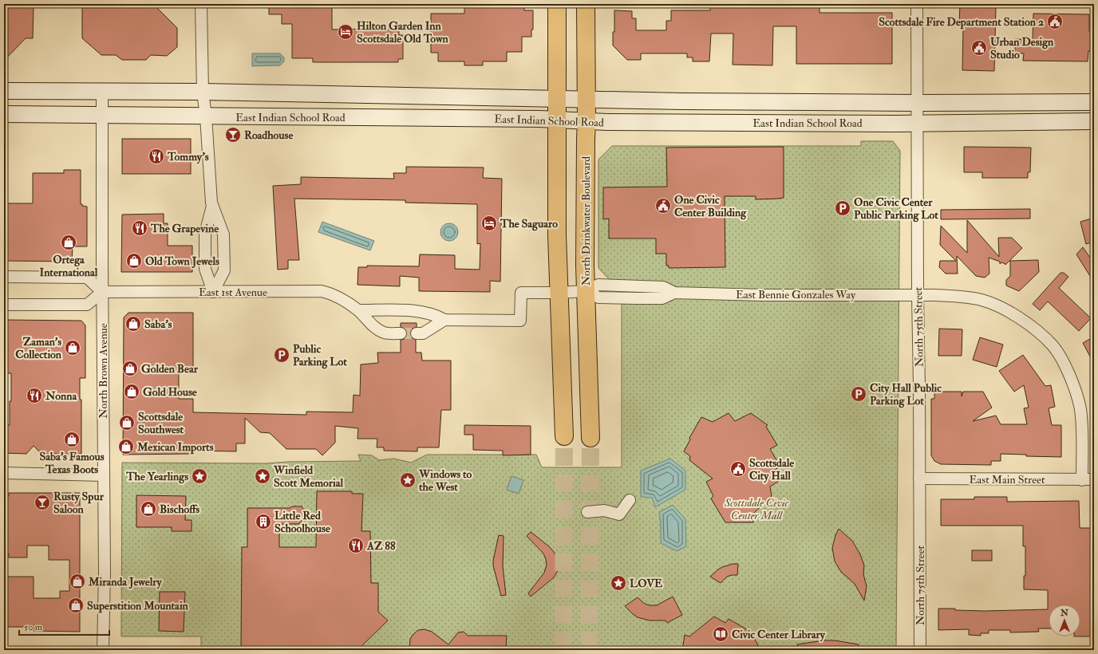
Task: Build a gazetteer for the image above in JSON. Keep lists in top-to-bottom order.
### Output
{
  "streets": {
    "main road": ["East Indian School Road", "North Drinkwater Boulevard"],
    "street": [
      "East 1st Avenue",
      "East Bennie Gonzales Way",
      "North 75th Street",
      "North Brown Avenue",
      "East Main Street"
    ]
  },
  "crossings": [
    ["East Indian School Road", "North Drinkwater Boulevard"],
    ["East Indian School Road", "North 75th Street"],
    ["East Indian School Road", "North Brown Avenue"],
    ["North Drinkwater Boulevard", "East Bennie Gonzales Way"],
    ["East 1st Avenue", "North Brown Avenue"],
    ["East Bennie Gonzales Way", "North 75th Street"],
    ["East Bennie Gonzales Way", "East Main Street"],
    ["North 75th Street", "East Main Street"]
  ],
  "parks": ["Scottsdale Civic Center Mall"],
  "places": {
    "public building": [
      "Scottsdale Fire Department Station 2",
      "Urban Design Studio",
      "One Civic Center Building",
      "Scottsdale City Hall"
    ],
    "hotel": ["Hilton Garden Inn Scottsdale Old Town", "The Saguaro"],
    "bar": ["Roadhouse", "Rusty Spur Saloon"],
    "restaurant": [
      "Tommy’s",
      "The Grapevine",
      "Nonna",
      "AZ 88"
    ],
    "parking": ["One Civic Center Public Parking Lot", "Public Parking Lot", "City Hall Public Parking Lot"],
    "shop": [
      "Ortega International",
      "Old Town Jewels",
      "Saba’s",
      "Zaman’s Collection",
      "Golden Bear",
      "Gold House",
      "Scottsdale Southwest",
      "Saba’s Famous Texas Boots",
      "Mexican Imports",
      "Bischoffs",
      "Miranda Jewelry",
      "Superstition Mountain"
    ],
    "place": [
      "The Yearlings",
      "Winfield Scott Memorial",
      "Windows to the West",
      "LOVE"
    ],
    "building": ["Little Red Schoolhouse"],
    "library": ["Civic Center Library"]
  },
  "scale_bar": "50 m",
  "north": "top"
}
